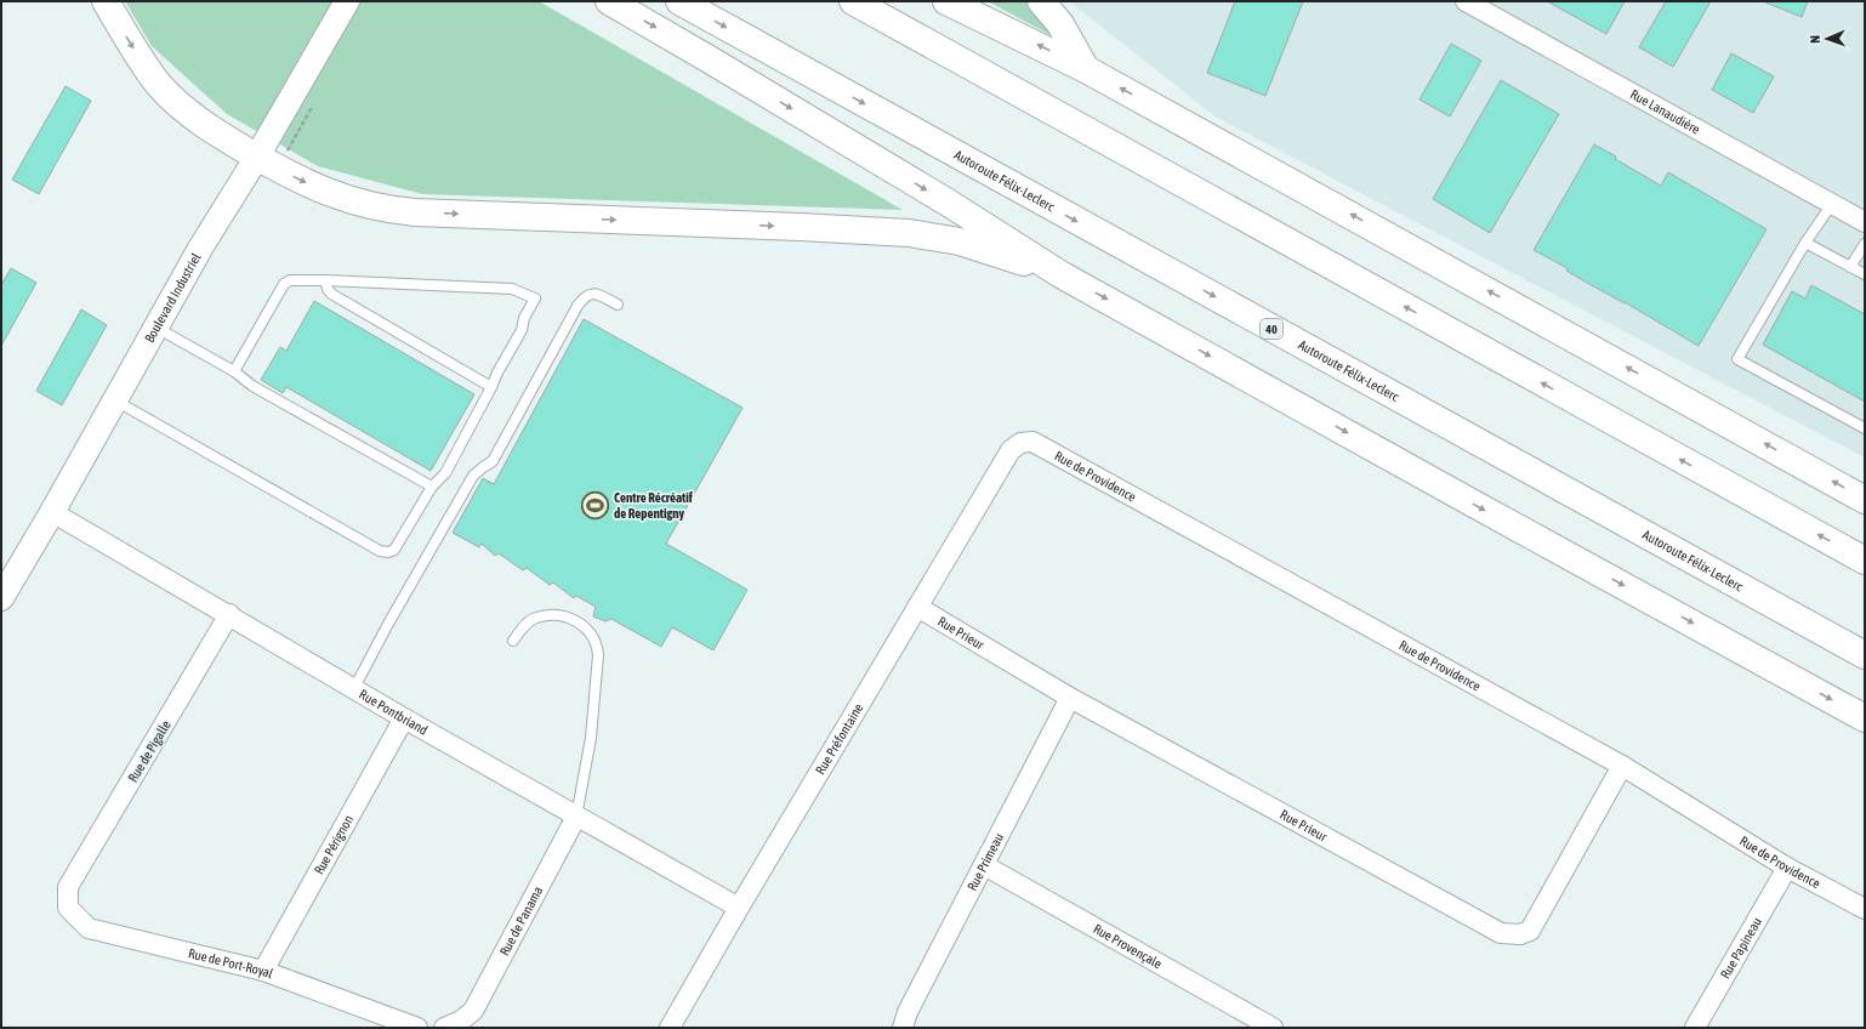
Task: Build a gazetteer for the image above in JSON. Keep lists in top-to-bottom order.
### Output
{
  "streets": {
    "highway": ["Autoroute Félix-Leclerc", "40"],
    "street": [
      "Rue Lanaudière",
      "Boulevard Industriel",
      "Rue de Providence",
      "Rue Prieur",
      "Rue Pontbriand",
      "Rue Préfontaine",
      "Rue de Pigalle",
      "Rue Pérignon",
      "Rue Primeau",
      "Rue de Panama",
      "Rue Provençale",
      "Rue Papineau",
      "Rue de Port-Royal"
    ]
  },
  "crossings": [
    ["Boulevard Industriel", "Rue Pontbriand"],
    ["Rue de Providence", "Rue Prieur"],
    ["Rue de Providence", "Rue Préfontaine"],
    ["Rue de Providence", "Rue Papineau"],
    ["Rue Prieur", "Rue Préfontaine"],
    ["Rue Prieur", "Rue Primeau"],
    ["Rue Pontbriand", "Rue Préfontaine"],
    ["Rue Pontbriand", "Rue de Pigalle"],
    ["Rue Pontbriand", "Rue Pérignon"],
    ["Rue Pontbriand", "Rue de Panama"],
    ["Rue de Pigalle", "Rue de Port-Royal"],
    ["Rue Pérignon", "Rue de Port-Royal"],
    ["Rue Primeau", "Rue Provençale"]
  ],
  "places": {
    "sports": ["Centre Récréatif de Repentigny"]
  },
  "north": "left"
}
